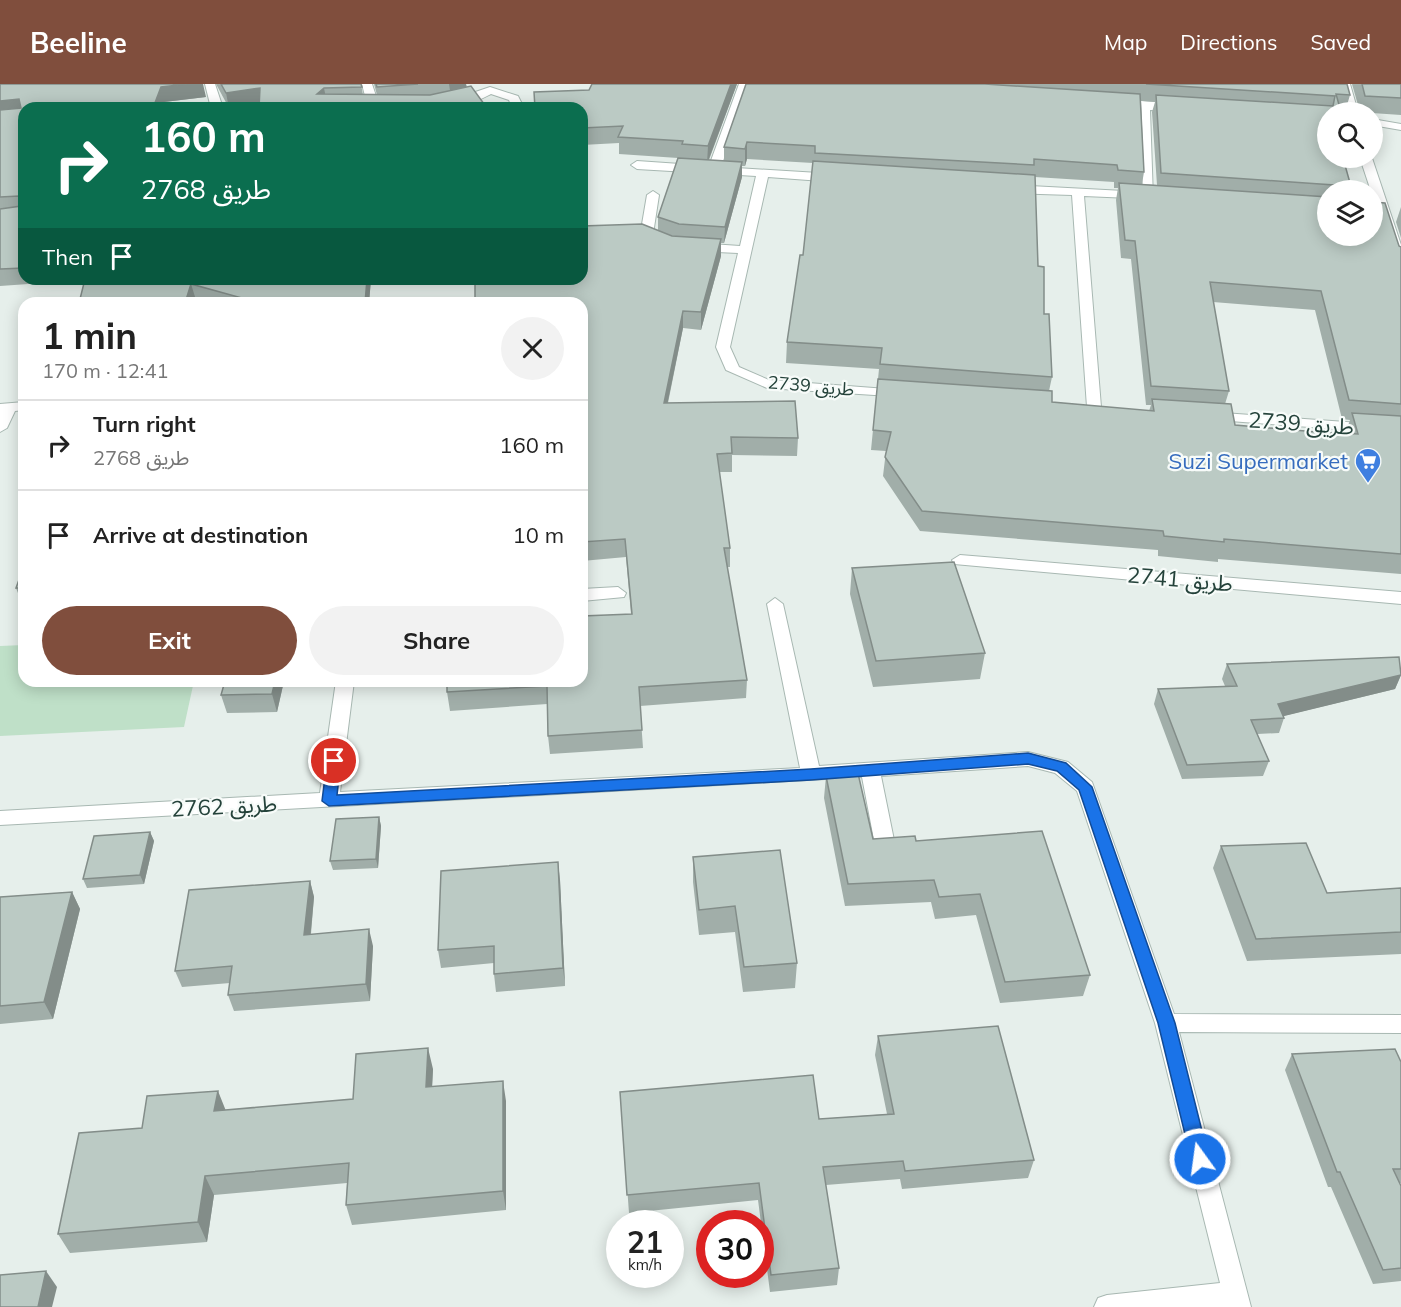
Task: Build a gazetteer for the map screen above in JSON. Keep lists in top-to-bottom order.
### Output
{
  "streets": {
    "street": ["طريق 2739", "طريق 2741", "طريق 2762"]
  },
  "places": {
    "supermarket": ["Suzi Supermarket"]
  },
  "page": {
    "header": "Beeline",
    "nav": ["Map", "Directions", "Saved"],
    "turn": ["160 m", "طريق 2768"],
    "then": "Then",
    "heading": ["1 min", "170 m · 12:41"],
    "list": [
      {
        "name": "Turn right",
        "note": "طريق 2768",
        "value": "160 m"
      },
      {
        "name": "Arrive at destination",
        "value": "10 m"
      }
    ],
    "buttons": ["Exit", "Share"],
    "speed": "21 km/h",
    "limit": "30"
  }
}
